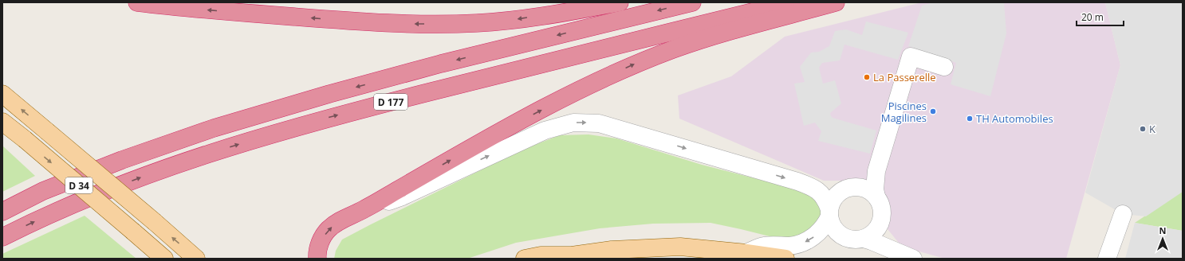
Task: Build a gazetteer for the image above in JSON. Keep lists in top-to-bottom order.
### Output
{
  "streets": {
    "highway": ["D 177"],
    "main road": ["D 34"]
  },
  "places": [
    "La Passerelle",
    "Piscines Magilines",
    "TH Automobiles",
    "K"
  ],
  "scale_bar": "20 m",
  "north": "top"
}
